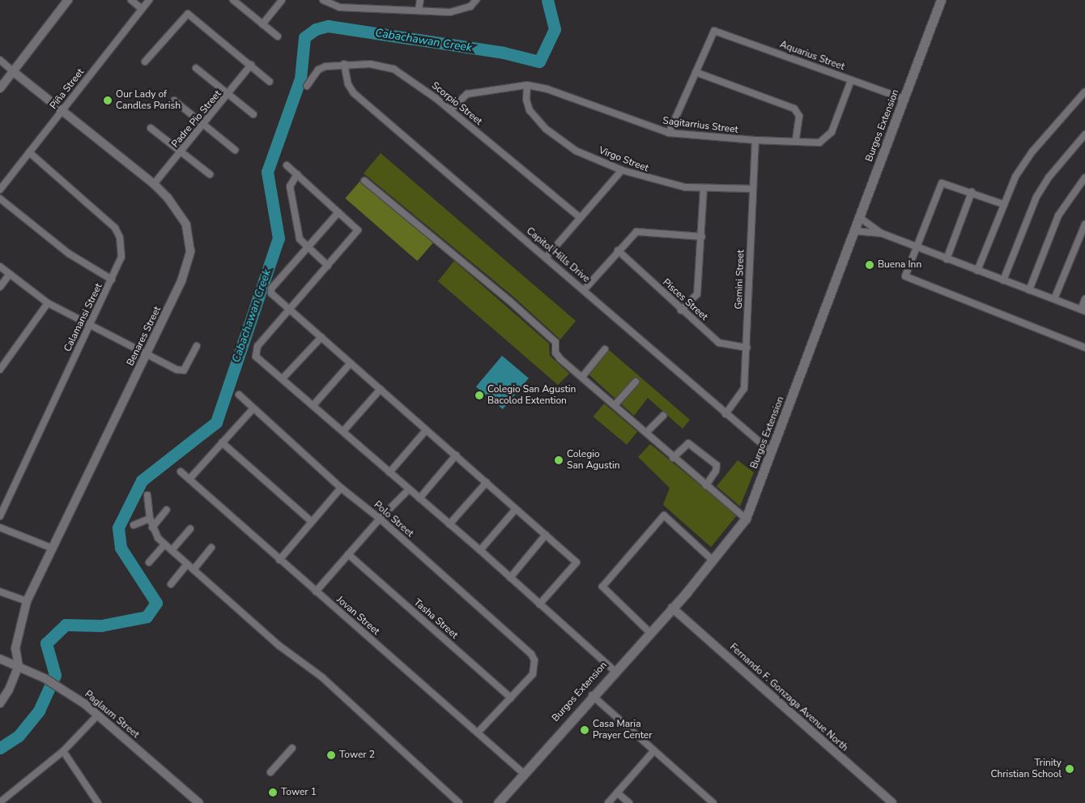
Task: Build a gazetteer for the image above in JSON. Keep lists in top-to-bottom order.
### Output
{
  "streets": {
    "main road": ["Burgos Extension"],
    "street": [
      "Aquarius Street",
      "Piña Street",
      "Scorpio Street",
      "Padre Pio Street",
      "Sagitarrius Street",
      "Virgo Street",
      "Capitol Hills Drive",
      "Gemini Street",
      "Pisces Street",
      "Calamansi Street",
      "Benares Street",
      "Polo Street",
      "Jovan Street",
      "Tasha Street",
      "Fernando F. Gonzaga Avenue North",
      "Paglaum Street"
    ]
  },
  "crossings": [
    ["Aquarius Street", "Sagitarrius Street"],
    ["Aquarius Street", "Burgos Extension"],
    ["Piña Street", "Calamansi Street"],
    ["Piña Street", "Benares Street"],
    ["Scorpio Street", "Sagitarrius Street"],
    ["Scorpio Street", "Capitol Hills Drive"],
    ["Padre Pio Street", "Benares Street"],
    ["Sagitarrius Street", "Virgo Street"],
    ["Sagitarrius Street", "Gemini Street"],
    ["Burgos Extension", "Capitol Hills Drive"],
    ["Burgos Extension", "Jovan Street"],
    ["Burgos Extension", "Fernando F. Gonzaga Avenue North"],
    ["Virgo Street", "Gemini Street"],
    ["Capitol Hills Drive", "Gemini Street"],
    ["Gemini Street", "Pisces Street"],
    ["Benares Street", "Paglaum Street"],
    ["Polo Street", "Tasha Street"]
  ],
  "water": ["Cabachawan Creek"],
  "places": [
    "Our Lady of Candles Parish",
    "Buena Inn",
    "Colegio San Agustin Bacolod Extention",
    "Colegio San Agustin",
    "Casa Maria Prayer Center",
    "Tower 2",
    "Trinity Christian School",
    "Tower 1"
  ]
}
